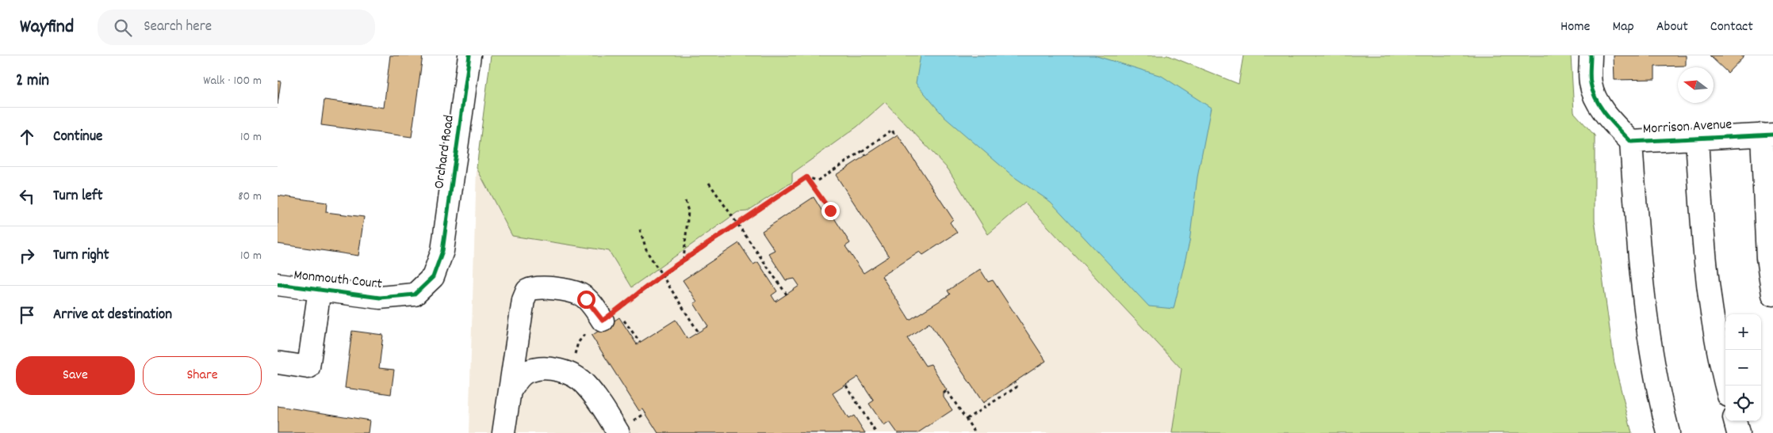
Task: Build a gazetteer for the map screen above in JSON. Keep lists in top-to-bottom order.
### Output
{
  "streets": {
    "street": ["Morrison Avenue", "Orchard Road", "Monmouth Court"]
  },
  "crossings": [
    ["Orchard Road", "Monmouth Court"]
  ],
  "north": "left",
  "page": {
    "header": "Wayfind",
    "search": "Search here",
    "nav": [
      "Home",
      "Map",
      "About",
      "Contact"
    ],
    "heading": ["2 min", "Walk · 100 m"],
    "list": [
      ["Continue", "10 m"],
      ["Turn left", "80 m"],
      ["Turn right", "10 m"],
      "Arrive at destination"
    ],
    "map_buttons": ["+", "−"],
    "buttons": ["Save", "Share"]
  }
}
